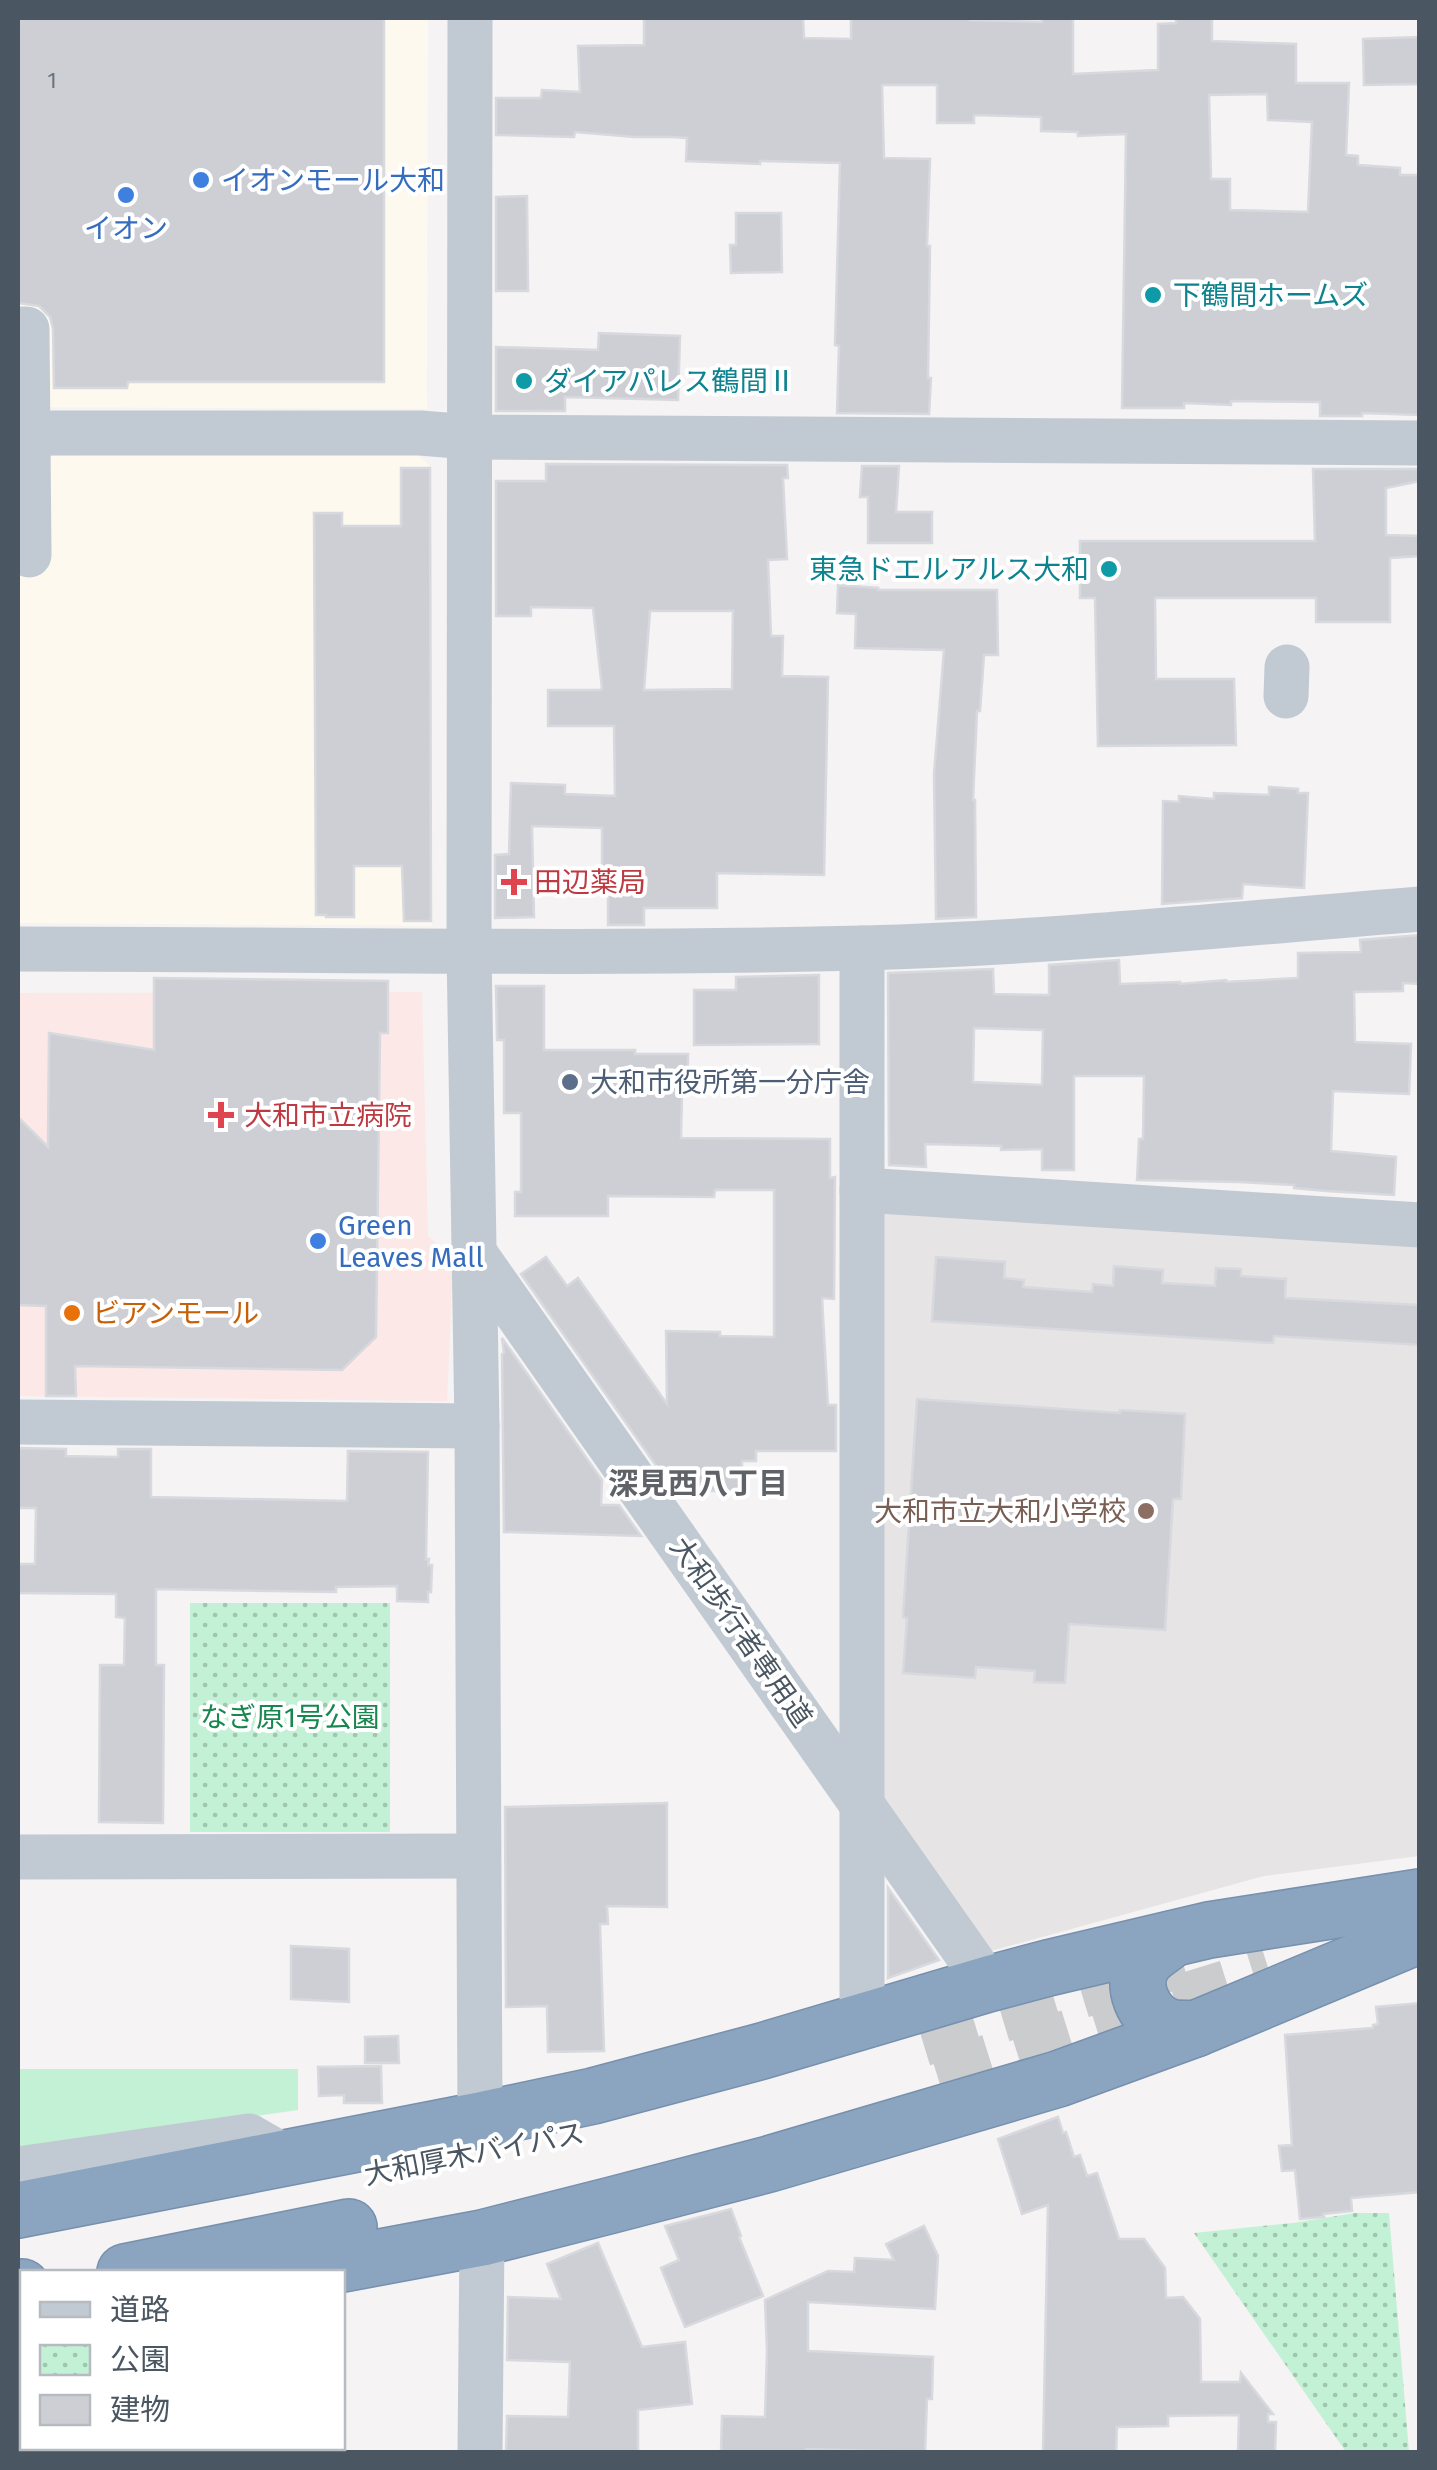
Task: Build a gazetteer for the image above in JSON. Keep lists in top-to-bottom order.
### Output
{
  "streets": {
    "highway": ["大和厚木バイパス"],
    "street": ["大和歩行者専用道"]
  },
  "districts": ["深見西八丁目"],
  "parks": ["なぎ原1号公園"],
  "places": {
    "other": [
      "イオンモール大和",
      "イオン",
      "下鶴間ホームズ",
      "ダイアパレス鶴間Ⅱ",
      "東急ドエルアルス大和",
      "大和市役所第一分庁舎",
      "Green Leaves Mall",
      "ビアンモール",
      "大和市立大和小学校"
    ],
    "health": ["田辺薬局", "大和市立病院"]
  },
  "house_numbers": ["1"],
  "legend": ["道路", "公園", "建物"]
}
